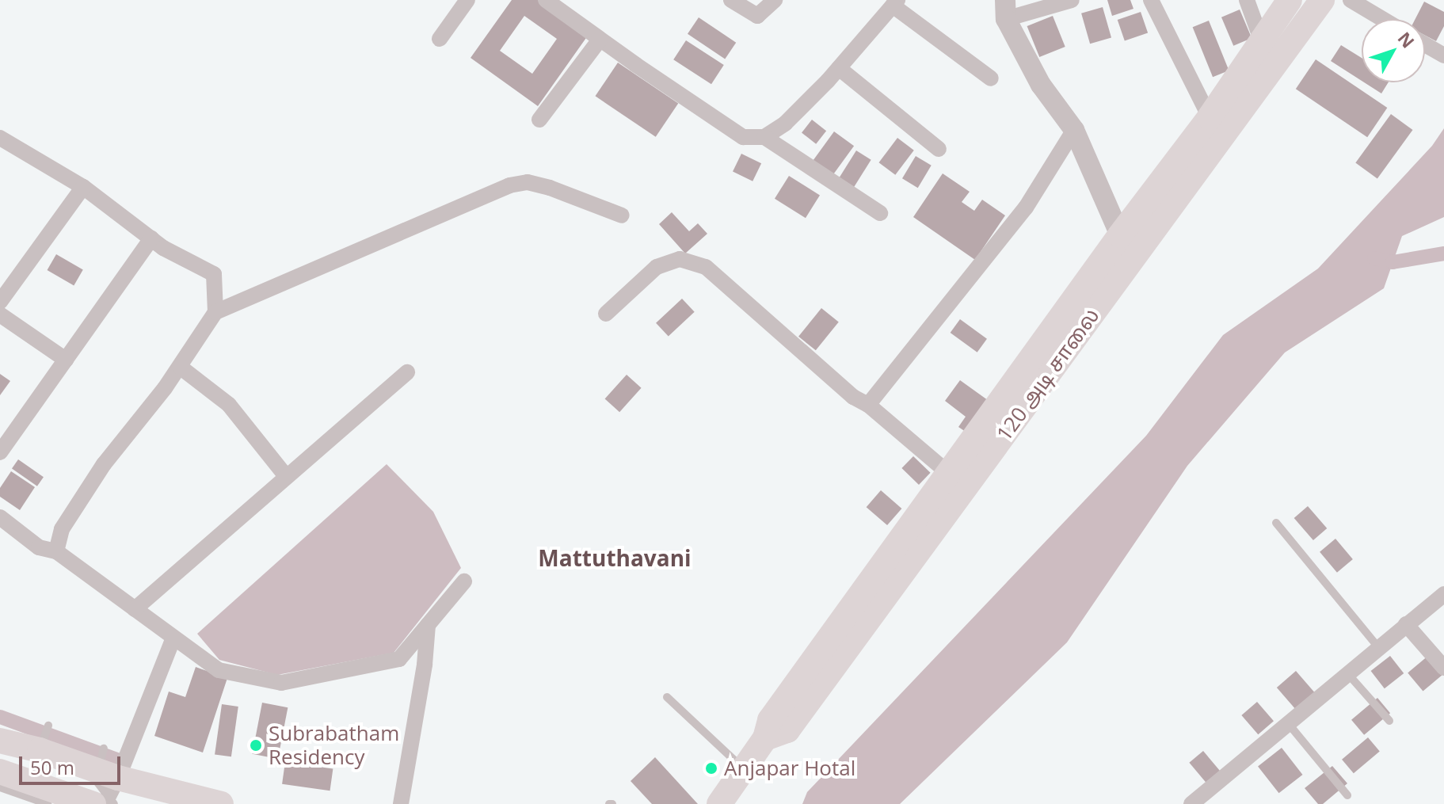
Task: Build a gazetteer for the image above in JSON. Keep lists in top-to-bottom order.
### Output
{
  "streets": {
    "main road": ["120 அடி சாலை"]
  },
  "districts": ["Mattuthavani"],
  "places": ["Subrabatham Residency", "Anjapar Hotal"],
  "scale_bar": "50 m",
  "north": "top right"
}
